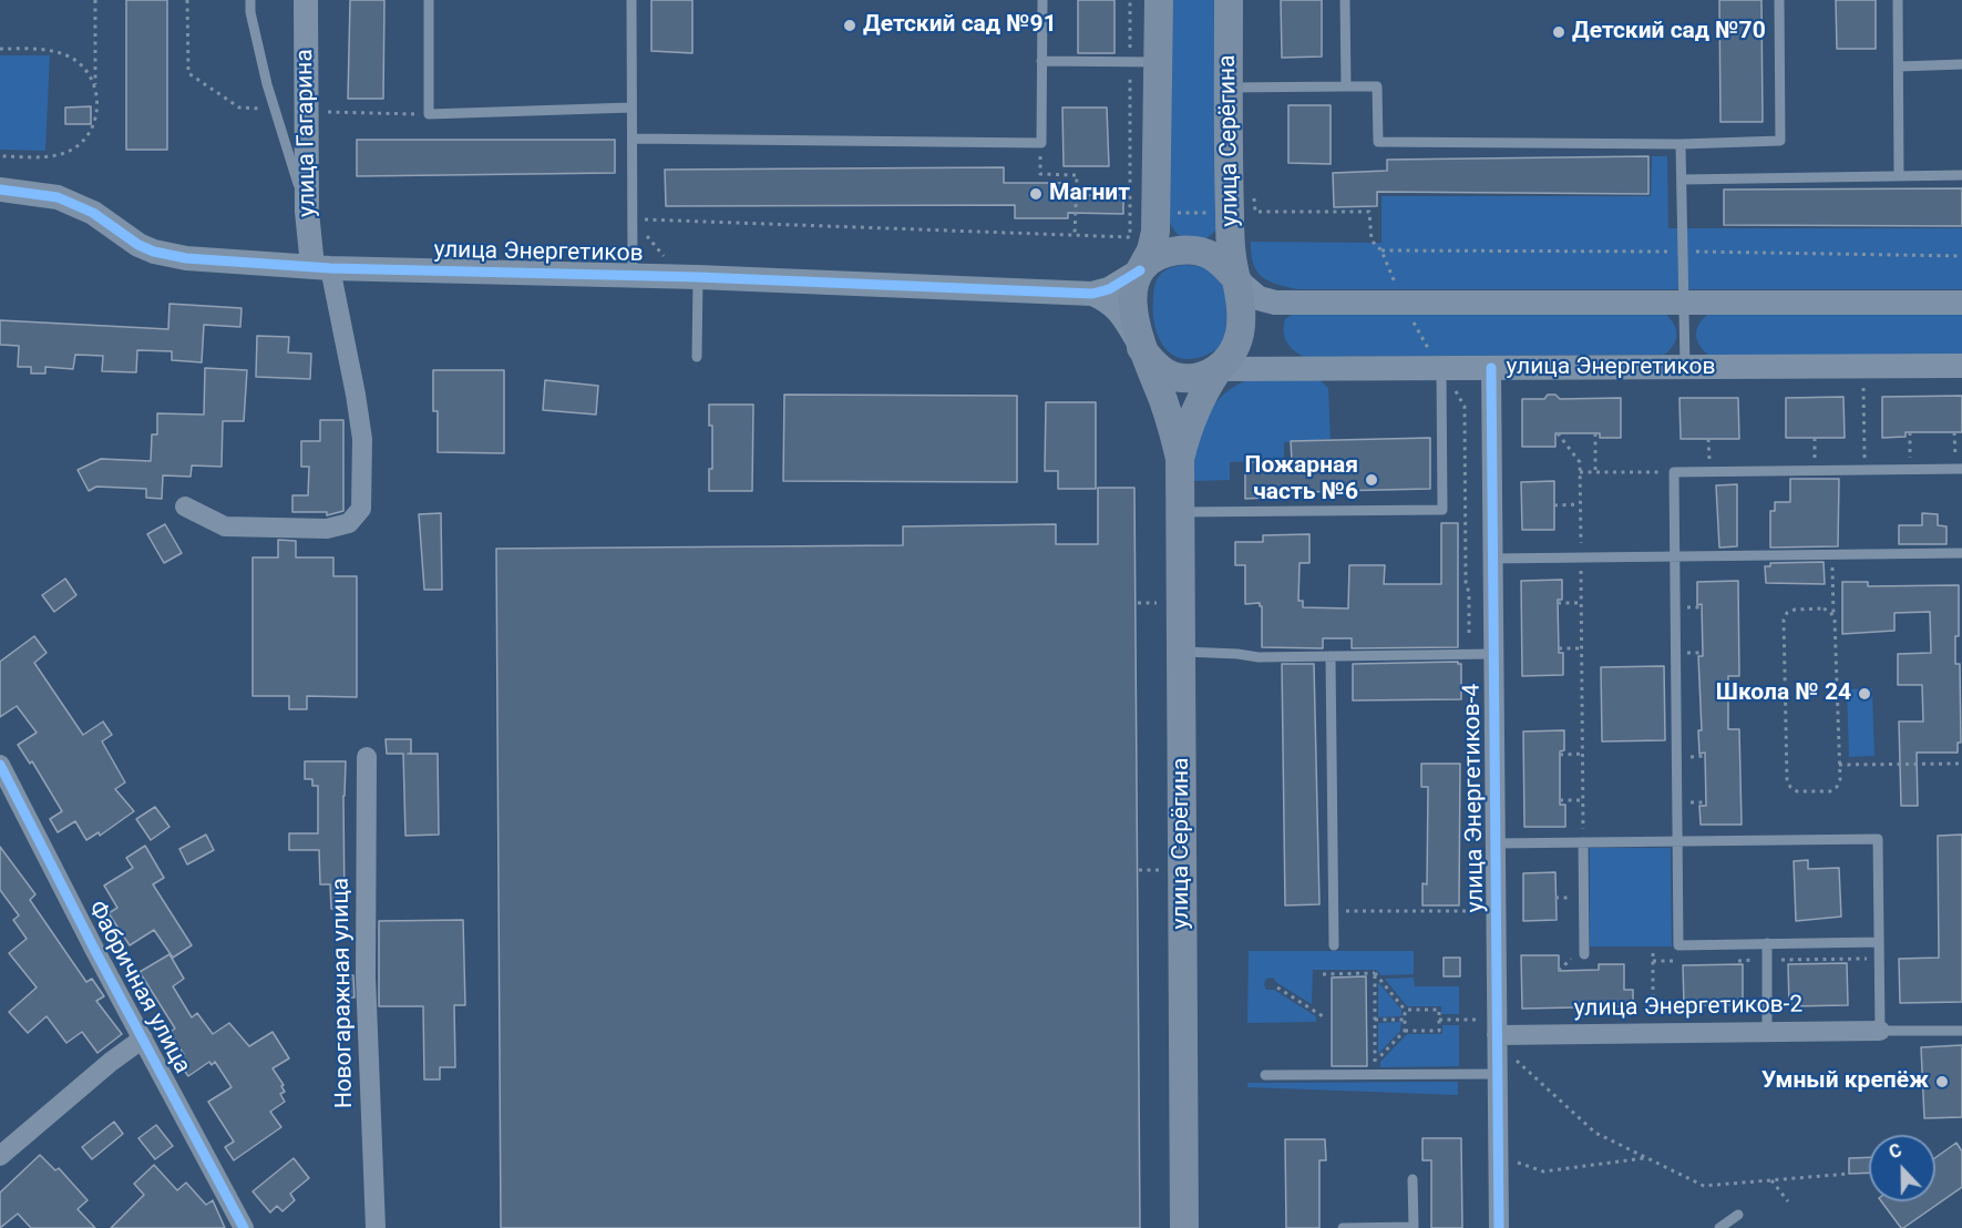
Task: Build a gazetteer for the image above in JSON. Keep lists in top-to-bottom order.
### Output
{
  "streets": {
    "main road": ["улица Серёгина"],
    "street": [
      "улица Гагарина",
      "улица Энергетиков",
      "улица Энергетиков-4",
      "Фабричная улица",
      "Новогаражная улица",
      "улица Энергетиков-2"
    ]
  },
  "crossings": [
    ["улица Гагарина", "улица Энергетиков"],
    ["улица Серёгина", "улица Энергетиков"],
    ["улица Энергетиков", "улица Энергетиков-4"],
    ["улица Энергетиков-4", "улица Энергетиков-2"]
  ],
  "places": [
    "Детский сад №91",
    "Детский сад №70",
    "Магнит",
    "Пожарная часть №6",
    "Школа № 24",
    "Умный крепёж"
  ],
  "north": "top"
}
